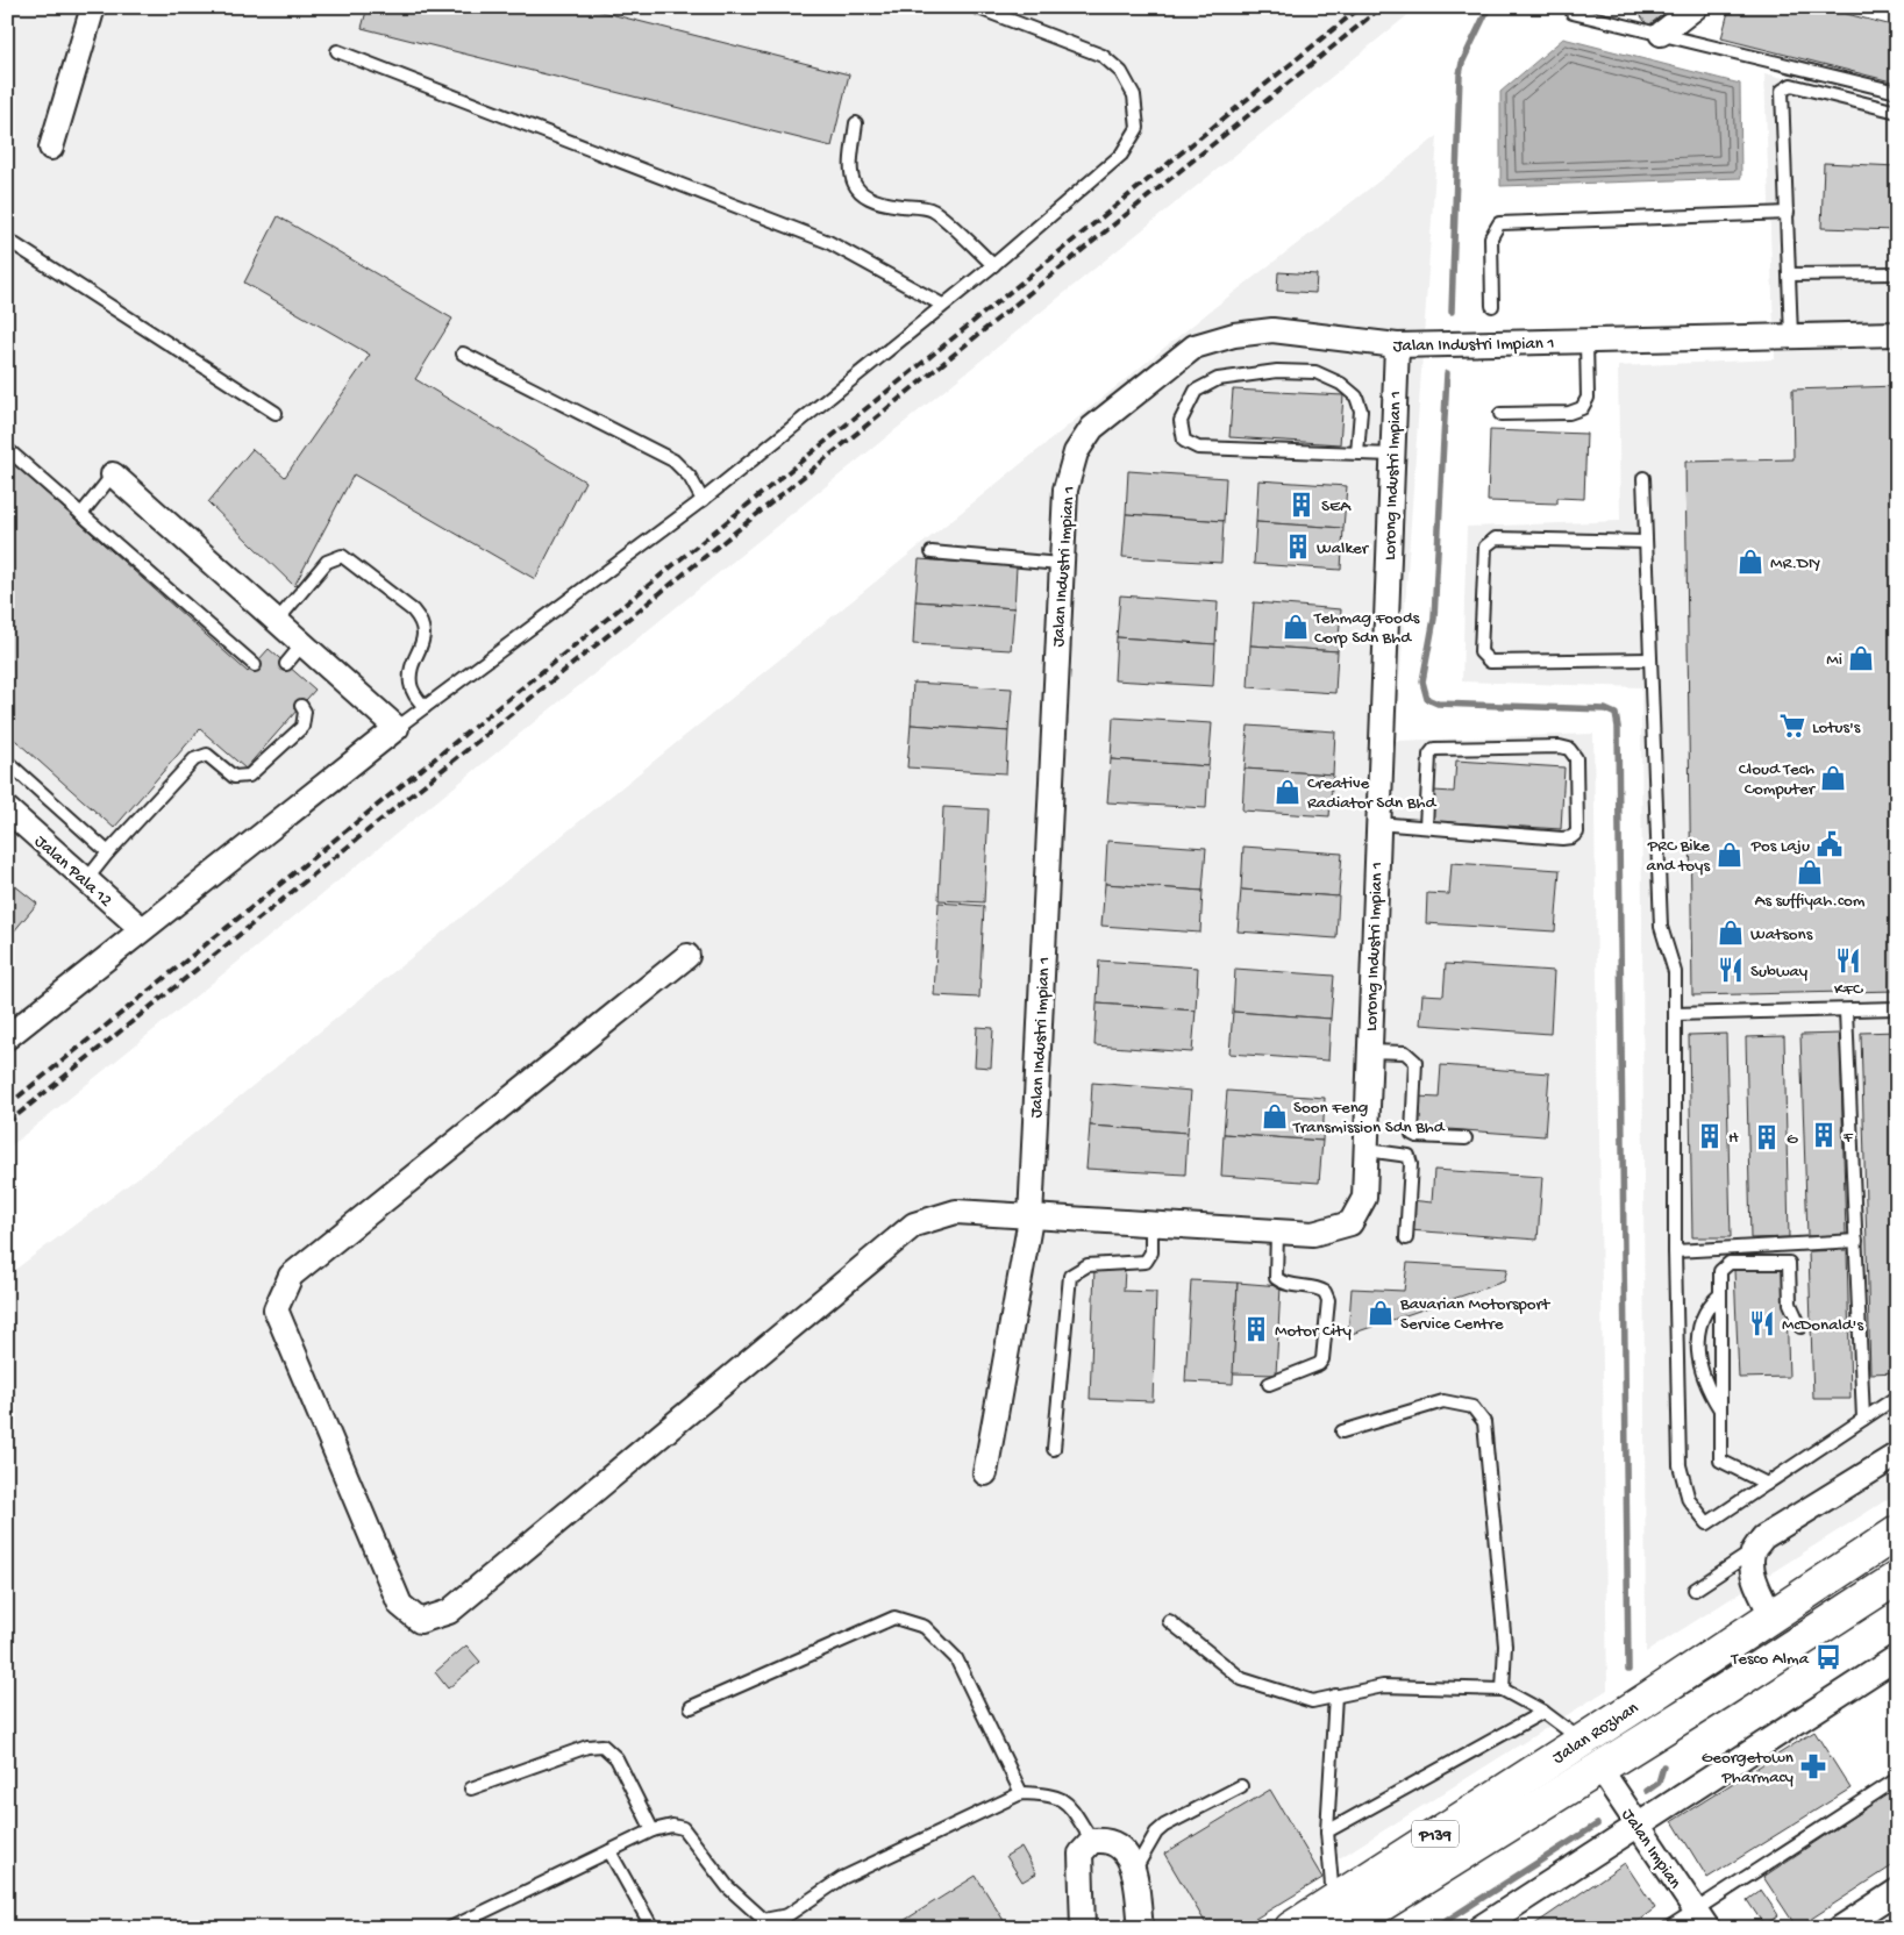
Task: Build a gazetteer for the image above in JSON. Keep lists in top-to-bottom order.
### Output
{
  "streets": {
    "main road": ["Jalan Rozhan", "P139"],
    "street": [
      "Jalan Industri Impian 1",
      "Lorong Industri Impian 1",
      "Jalan Pala 12",
      "Jalan Impian"
    ]
  },
  "crossings": [
    ["Jalan Industri Impian 1", "Lorong Industri Impian 1"],
    ["Jalan Rozhan", "Jalan Impian"]
  ],
  "places": {
    "building": [
      "SEA",
      "Walker",
      "F",
      "H",
      "G",
      "Motor City"
    ],
    "shop": [
      "MR.DIY",
      "Tehmag Foods Corp Sdn Bhd",
      "Mi",
      "Cloud Tech Computer",
      "Creative Radiator Sdn Bhd",
      "PRC Bike and toys",
      "As suffiyah.com",
      "Watsons",
      "Soon Feng Transmission Sdn Bhd",
      "Bavarian Motorsport Service Centre"
    ],
    "supermarket": ["Lotus's"],
    "public building": ["Pos Laju"],
    "restaurant": ["KFC", "Subway", "McDonald's"],
    "bus stop": ["Tesco Alma"],
    "pharmacy": ["Georgetown Pharmacy"]
  }
}
